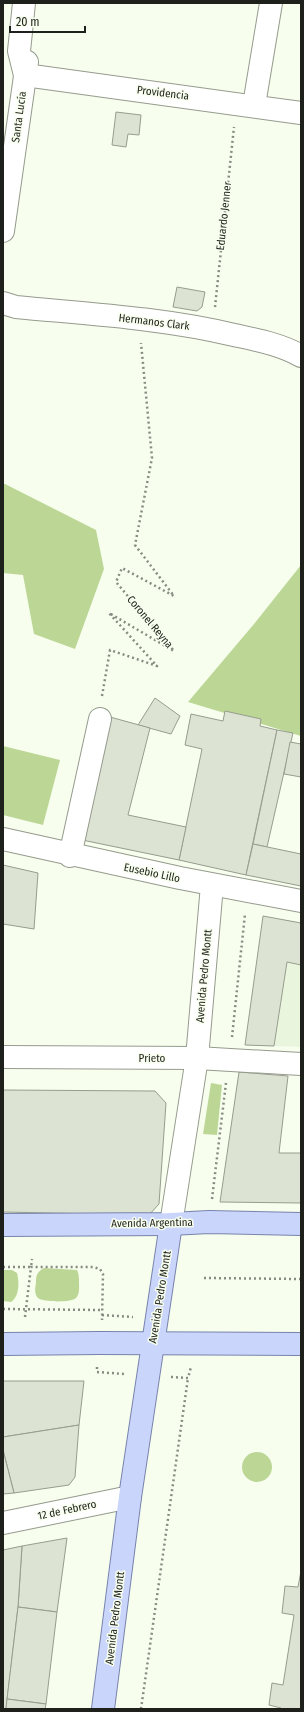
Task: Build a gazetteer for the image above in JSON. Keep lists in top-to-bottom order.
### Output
{
  "streets": {
    "main road": ["Avenida Pedro Montt", "Avenida Argentina"],
    "street": [
      "Providencia",
      "Santa Lucía",
      "Hermanos Clark",
      "Eusebio Lillo",
      "Prieto",
      "12 de Febrero"
    ],
    "path": ["Eduardo Jenner", "Coronel Reyna"]
  },
  "crossings": [
    ["Providencia", "Santa Lucía"],
    ["Providencia", "Eduardo Jenner"],
    ["Eduardo Jenner", "Hermanos Clark"],
    ["Hermanos Clark", "Coronel Reyna"],
    ["Eusebio Lillo", "Avenida Pedro Montt"],
    ["Avenida Pedro Montt", "Prieto"],
    ["Avenida Pedro Montt", "Avenida Argentina"],
    ["Avenida Pedro Montt", "12 de Febrero"]
  ],
  "scale_bar": "20 m"
}
